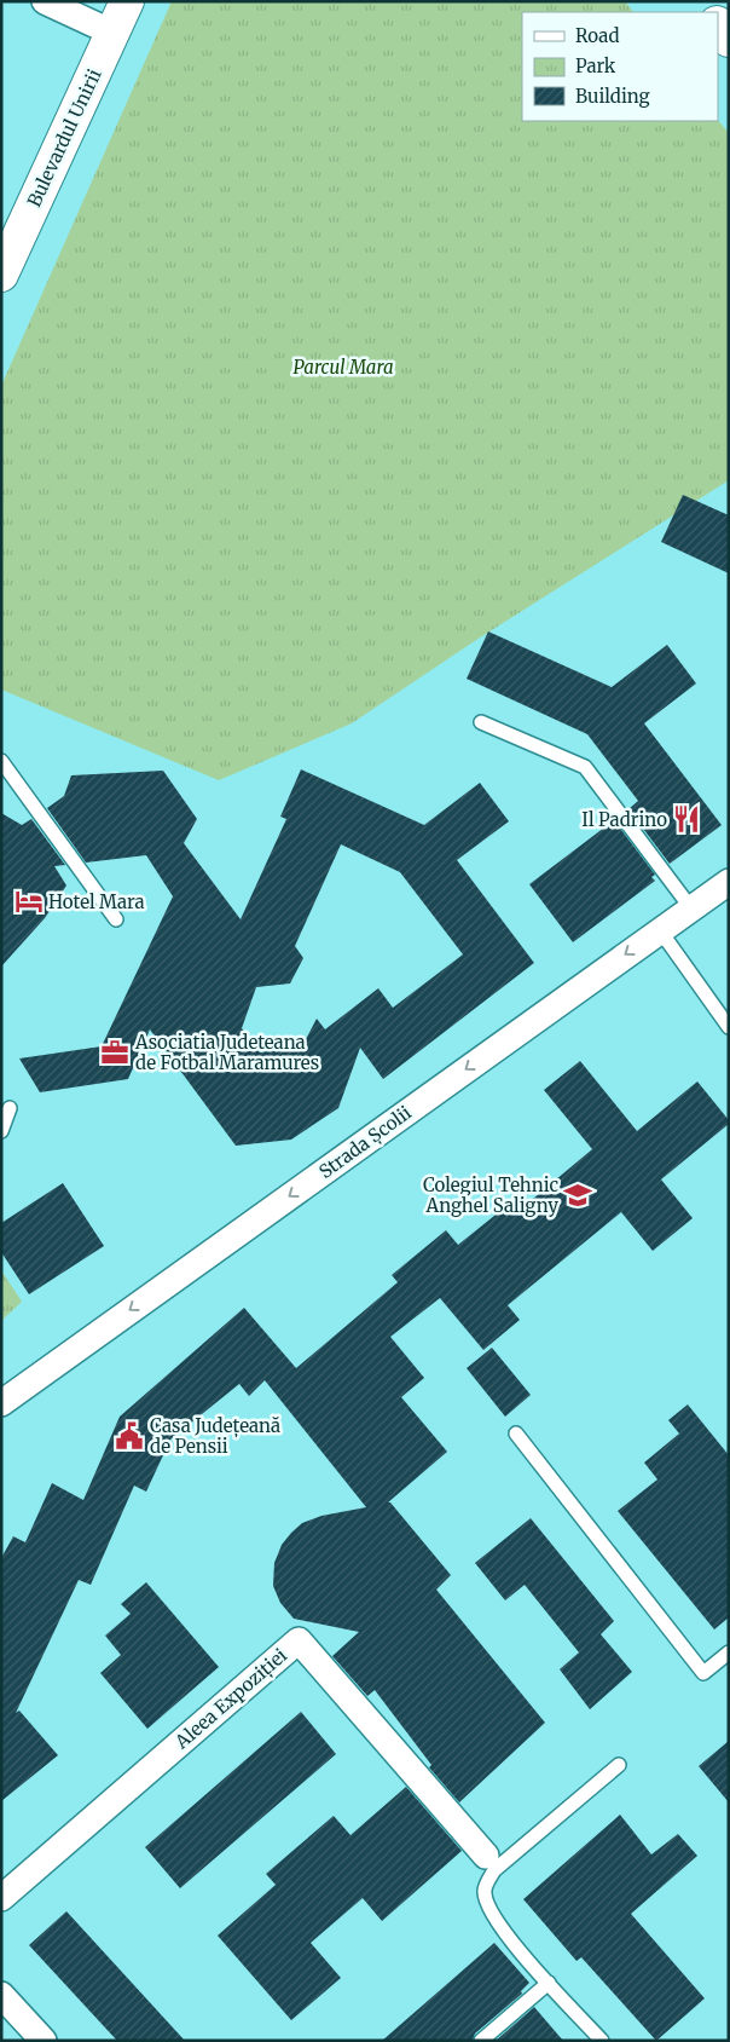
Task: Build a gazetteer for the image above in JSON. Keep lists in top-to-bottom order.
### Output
{
  "streets": {
    "main road": ["Bulevardul Unirii"],
    "street": ["Strada Școlii", "Aleea Expoziției"]
  },
  "one_way": ["Strada Școlii"],
  "parks": ["Parcul Mara"],
  "places": {
    "restaurant": ["Il Padrino"],
    "hotel": ["Hotel Mara"],
    "office": ["Asociatia Judeteana de Fotbal Maramures"],
    "school or university": ["Colegiul Tehnic Anghel Saligny"],
    "public building": ["Casa Județeană de Pensii"]
  },
  "legend": ["Road", "Park", "Building"]
}
